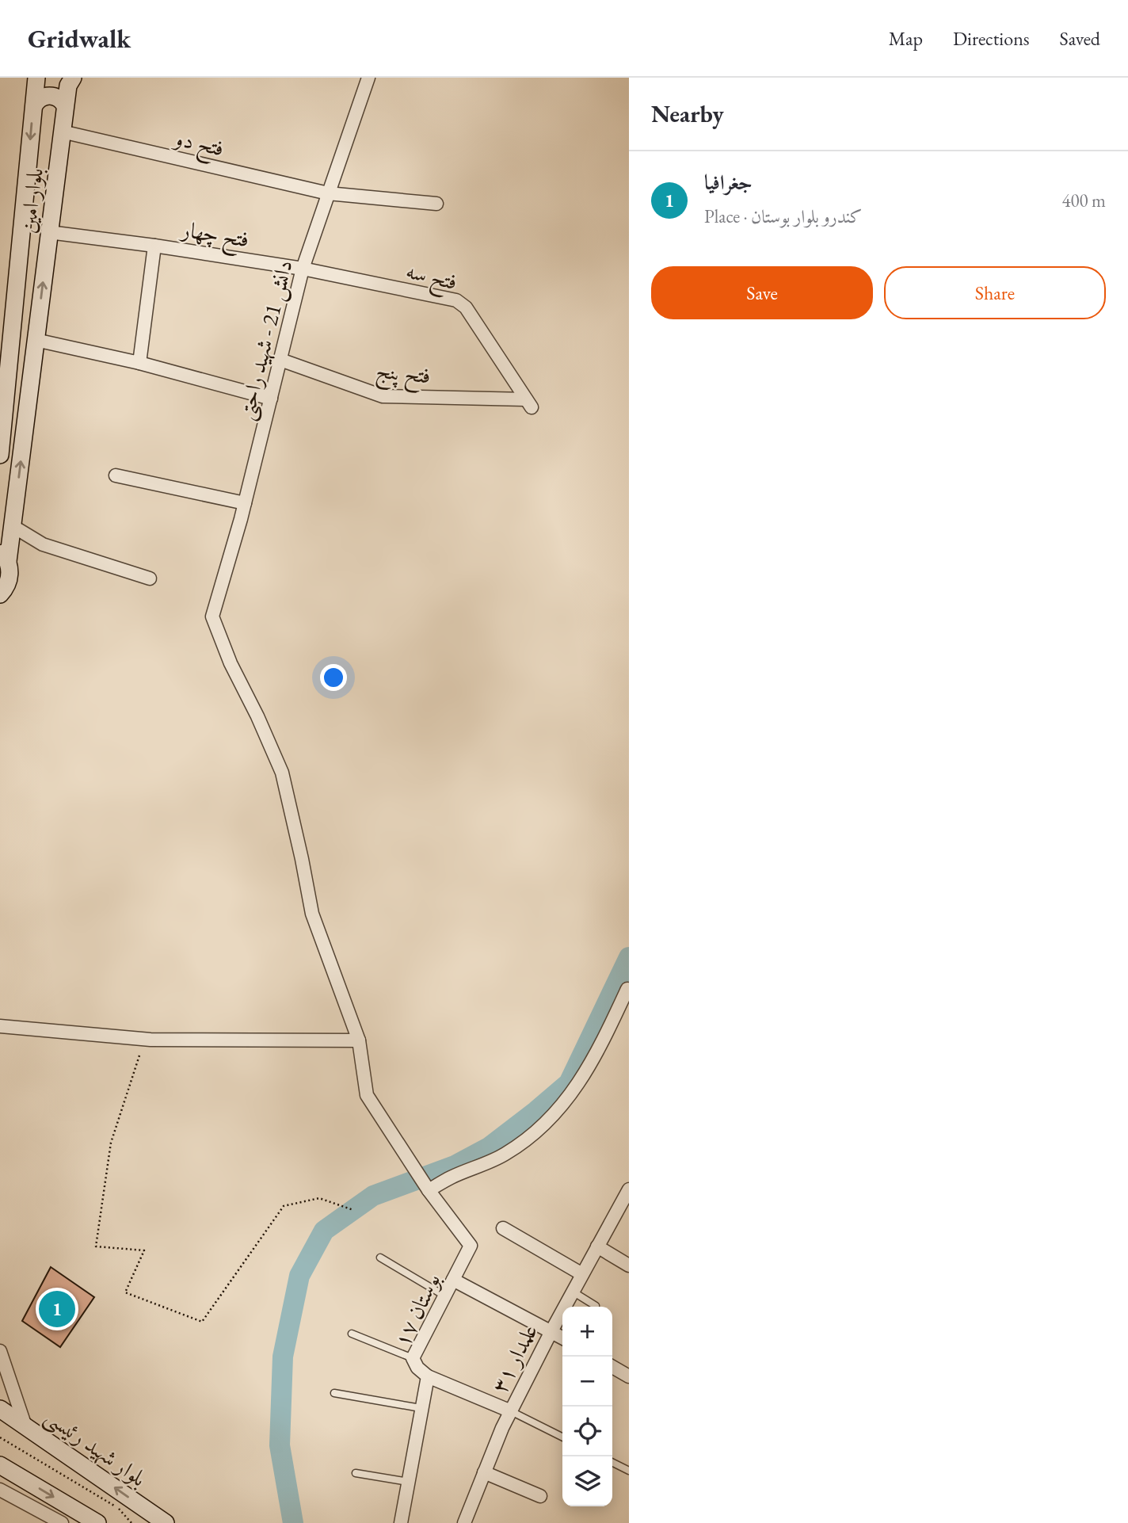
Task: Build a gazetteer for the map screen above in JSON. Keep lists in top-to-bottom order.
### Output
{
  "streets": {
    "street": [
      "فتح دو",
      "بلوار امین",
      "فتح چهار",
      "فتح سه",
      "دانش 21 - شهید راحتی",
      "فتح پنج",
      "بوستان ۱۷",
      "علمدار ۳۱",
      "بلوار شهید رئیسی"
    ]
  },
  "crossings": [
    ["فتح دو", "بلوار امین"],
    ["فتح دو", "دانش 21 - شهید راحتی"],
    ["بلوار امین", "فتح چهار"],
    ["فتح چهار", "فتح سه"],
    ["فتح چهار", "دانش 21 - شهید راحتی"],
    ["فتح سه", "دانش 21 - شهید راحتی"],
    ["فتح سه", "فتح پنج"],
    ["دانش 21 - شهید راحتی", "فتح پنج"]
  ],
  "page": {
    "header": "Gridwalk",
    "nav": ["Map", "Directions", "Saved"],
    "heading": "Nearby",
    "list": [
      {
        "mark": "1",
        "name": "جغرافیا",
        "note": "Place · کندرو بلوار بوستان",
        "value": "400 m"
      }
    ],
    "buttons": ["Save", "Share"],
    "pins": "1",
    "map_buttons": ["+", "−"]
  }
}
